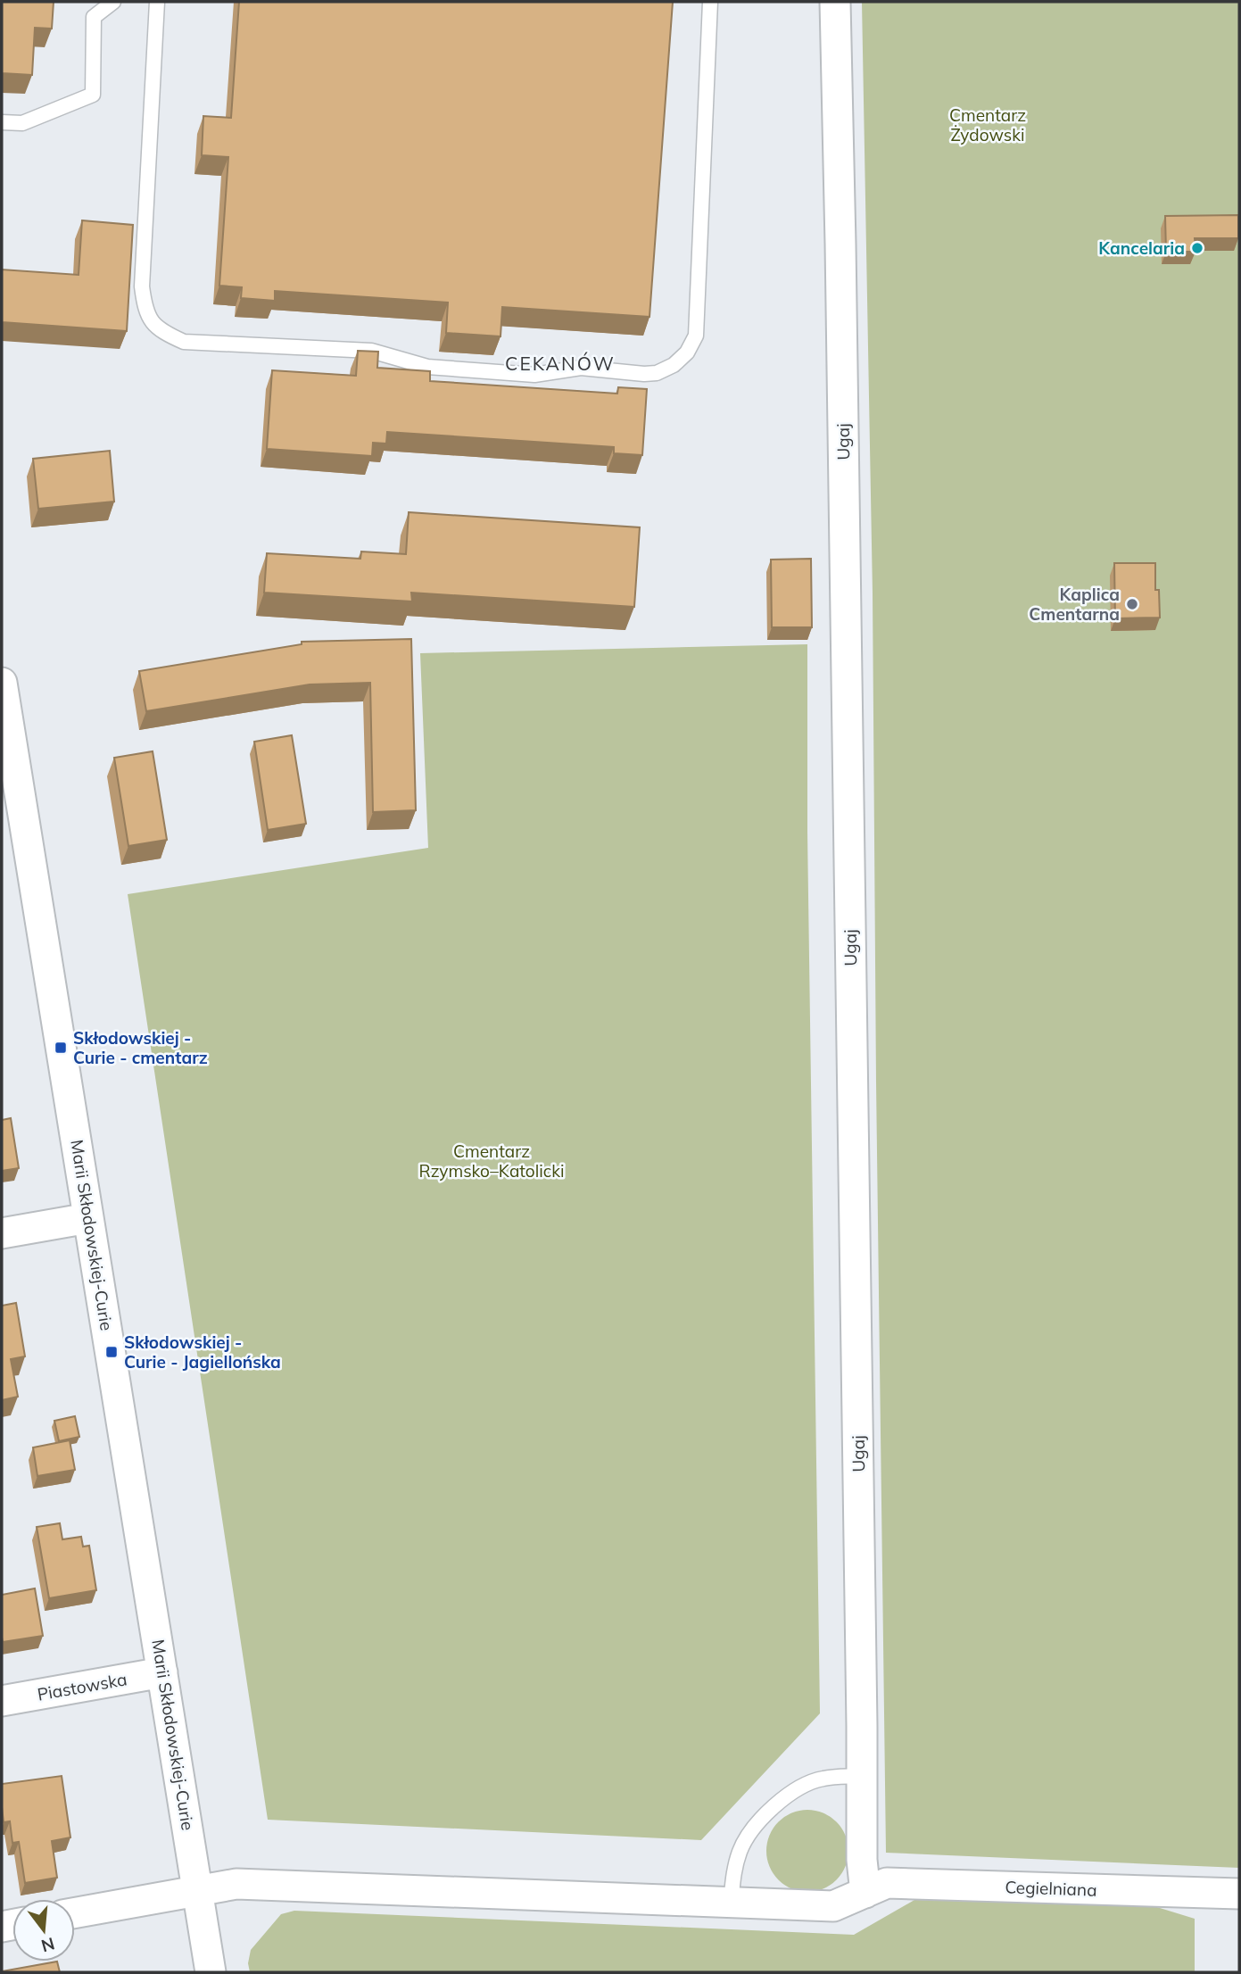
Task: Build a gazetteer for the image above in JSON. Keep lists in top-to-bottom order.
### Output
{
  "streets": {
    "street": [
      "Ugaj",
      "Marii Skłodowskiej-Curie",
      "Piastowska",
      "Cegielniana"
    ]
  },
  "crossings": [
    ["Ugaj", "Cegielniana"],
    ["Marii Skłodowskiej-Curie", "Piastowska"],
    ["Marii Skłodowskiej-Curie", "Cegielniana"]
  ],
  "districts": ["CEKANÓW"],
  "parks": ["Cmentarz Żydowski", "Cmentarz Rzymsko–Katolicki"],
  "places": {
    "other": ["Kancelaria", "Kaplica Cmentarna"],
    "transit": ["Skłodowskiej - Curie - cmentarz", "Skłodowskiej - Curie - Jagiellońska"]
  },
  "north": "bottom"
}
